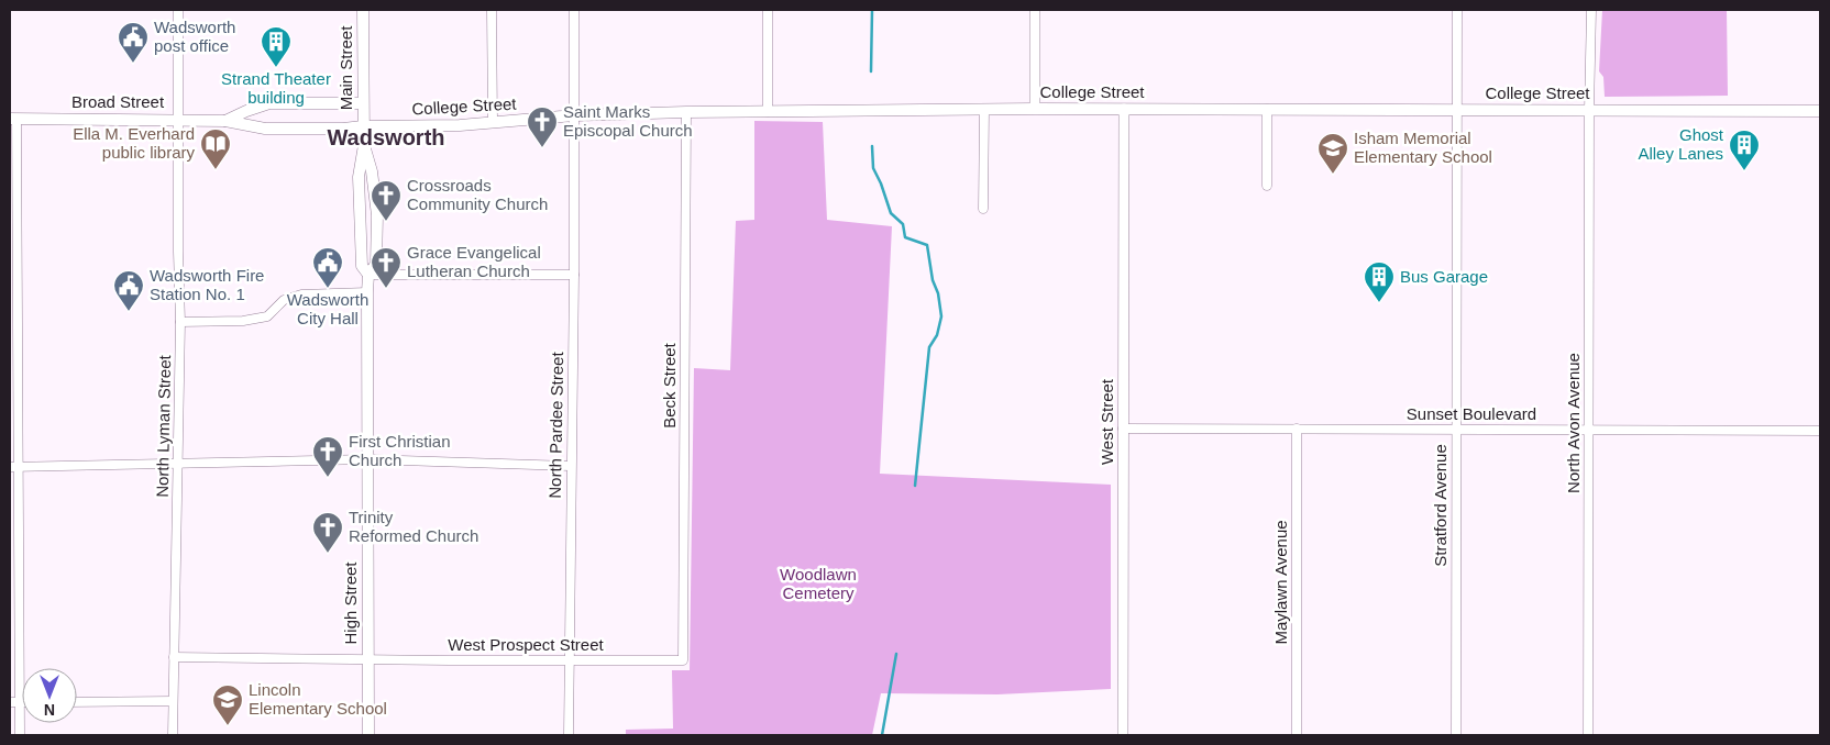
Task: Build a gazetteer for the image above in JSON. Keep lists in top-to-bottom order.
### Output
{
  "streets": {
    "main road": [
      "Main Street",
      "College Street",
      "Broad Street",
      "High Street"
    ],
    "street": [
      "Beck Street",
      "Sunset Boulevard",
      "West Street",
      "North Avon Avenue",
      "North Pardee Street",
      "North Lyman Street",
      "Stratford Avenue",
      "Maylawn Avenue",
      "West Prospect Street"
    ]
  },
  "crossings": [
    ["Main Street", "College Street"],
    ["Main Street", "Broad Street"],
    ["Main Street", "High Street"],
    ["College Street", "Broad Street"],
    ["College Street", "Beck Street"],
    ["College Street", "West Street"],
    ["College Street", "North Avon Avenue"],
    ["College Street", "North Pardee Street"],
    ["College Street", "Stratford Avenue"],
    ["College Street", "High Street"],
    ["Broad Street", "North Lyman Street"],
    ["Broad Street", "High Street"],
    ["Beck Street", "West Prospect Street"],
    ["Sunset Boulevard", "West Street"],
    ["Sunset Boulevard", "North Avon Avenue"],
    ["Sunset Boulevard", "Stratford Avenue"],
    ["Sunset Boulevard", "Maylawn Avenue"],
    ["North Pardee Street", "West Prospect Street"],
    ["North Lyman Street", "West Prospect Street"],
    ["High Street", "West Prospect Street"]
  ],
  "districts": ["Wadsworth"],
  "parks": ["Woodlawn Cemetery"],
  "places": {
    "public building": ["Wadsworth post office", "Wadsworth City Hall", "Wadsworth Fire Station No. 1"],
    "building": ["Strand Theater building", "Ghost Alley Lanes", "Bus Garage"],
    "church": [
      "Saint Marks Episcopal Church",
      "Crossroads Community Church",
      "Grace Evangelical Lutheran Church",
      "First Christian Church",
      "Trinity Reformed Church"
    ],
    "library": ["Ella M. Everhard public library"],
    "school or university": ["Isham Memorial Elementary School", "Lincoln Elementary School"]
  },
  "north": "bottom"
}
